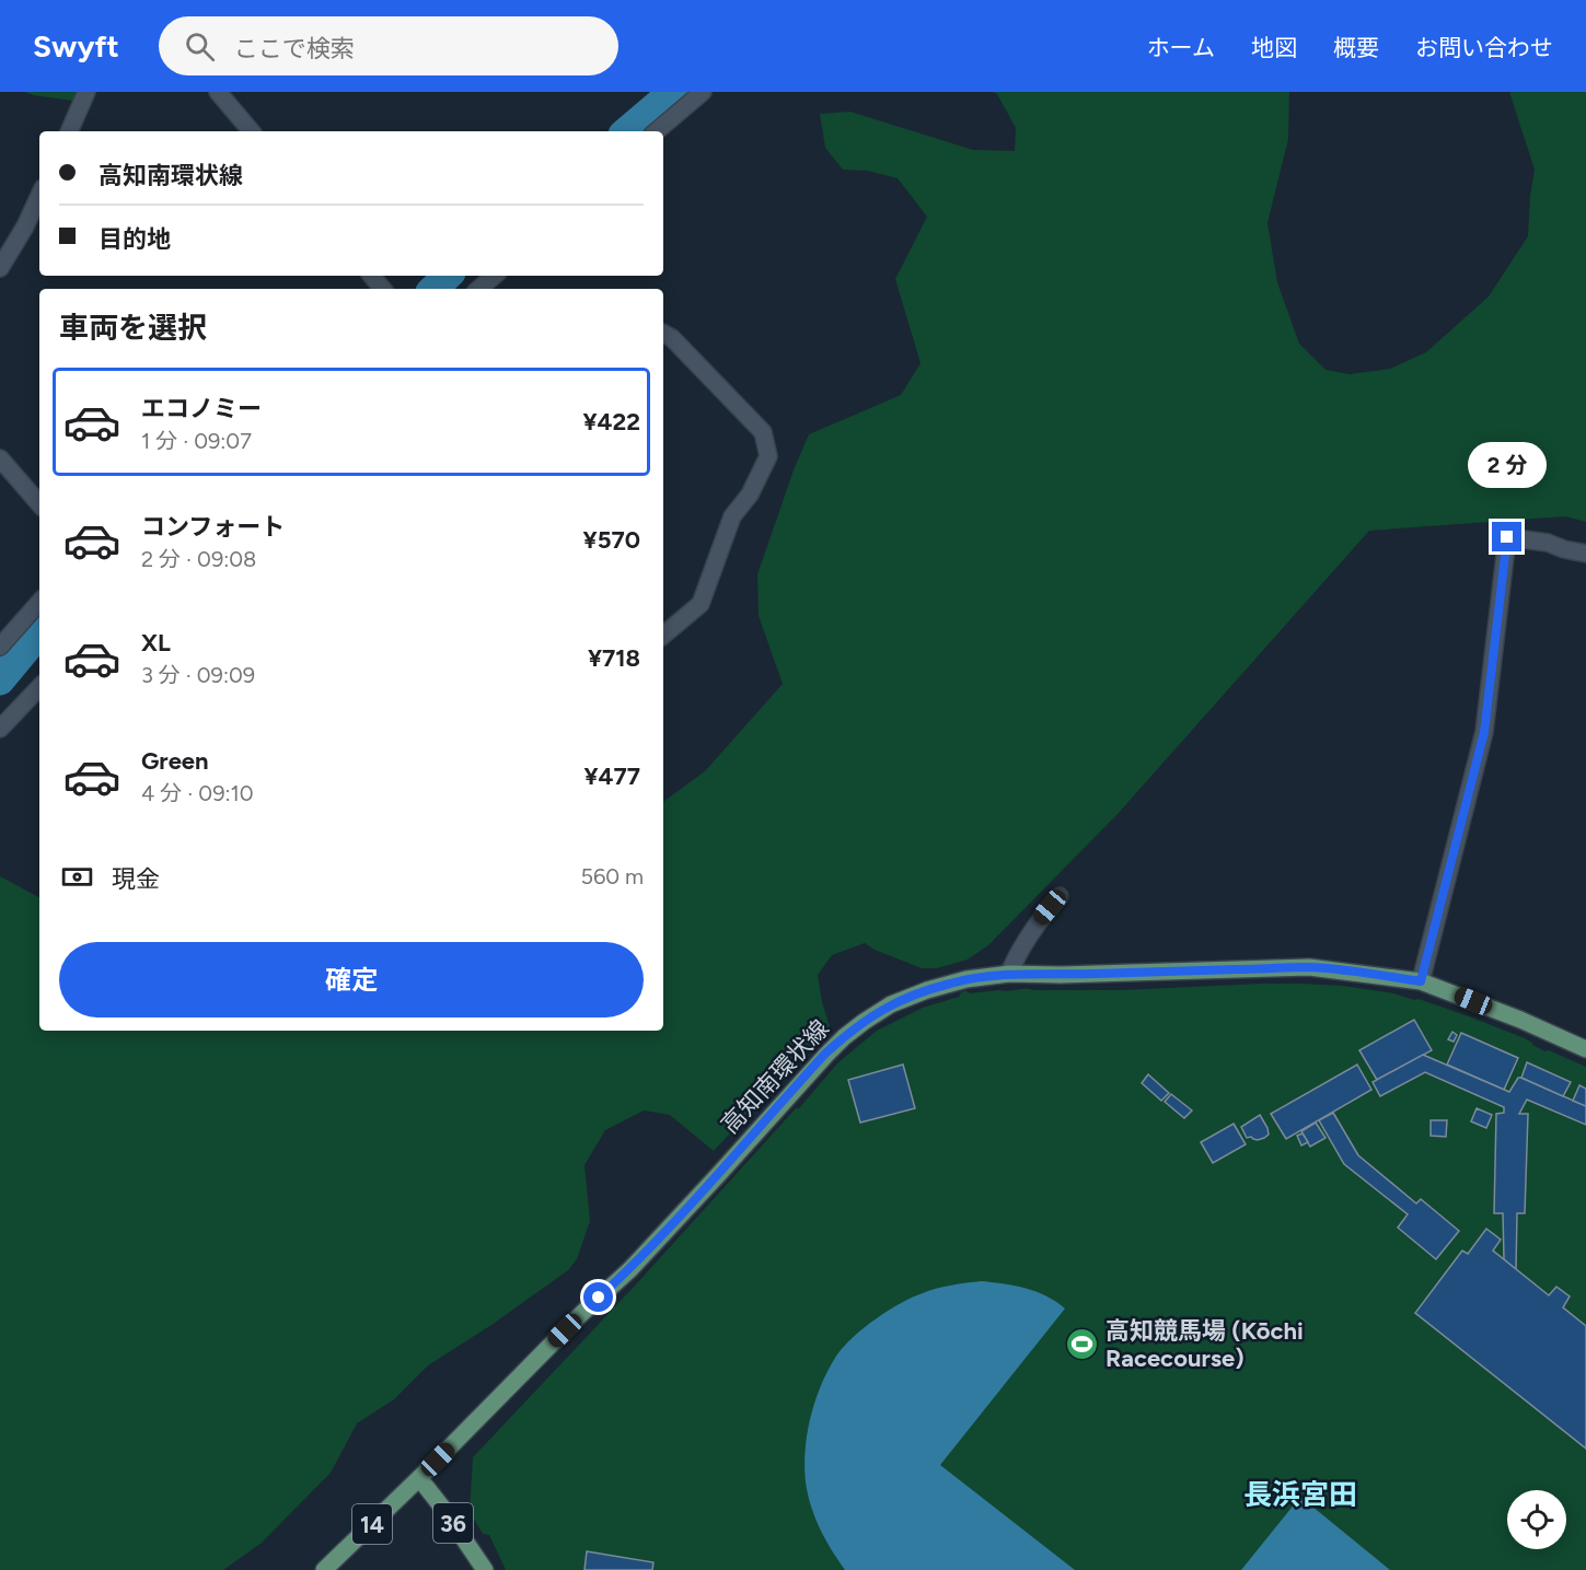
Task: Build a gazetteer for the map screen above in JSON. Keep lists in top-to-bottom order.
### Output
{
  "streets": {
    "main road": ["高知南環状線", "36", "14"]
  },
  "crossings": [
    ["高知南環状線", "36"],
    ["高知南環状線", "14"],
    ["36", "14"]
  ],
  "districts": ["長浜宮田"],
  "places": {
    "sports": ["高知競馬場 (Kōchi Racecourse)"]
  },
  "page": {
    "header": "Swyft",
    "search": "ここで検索",
    "nav": [
      "ホーム",
      "地図",
      "概要",
      "お問い合わせ"
    ],
    "banner": ["高知南環状線", "目的地"],
    "heading": "車両を選択",
    "list": [
      {
        "name": "エコノミー",
        "note": "1 分 · 09:07",
        "value": "¥422"
      },
      {
        "name": "コンフォート",
        "note": "2 分 · 09:08",
        "value": "¥570"
      },
      {
        "name": "XL",
        "note": "3 分 · 09:09",
        "value": "¥718"
      },
      {
        "name": "Green",
        "note": "4 分 · 09:10",
        "value": "¥477"
      }
    ],
    "bubble": "2 分",
    "pay": ["現金", "560 m"],
    "buttons": "確定"
  }
}
